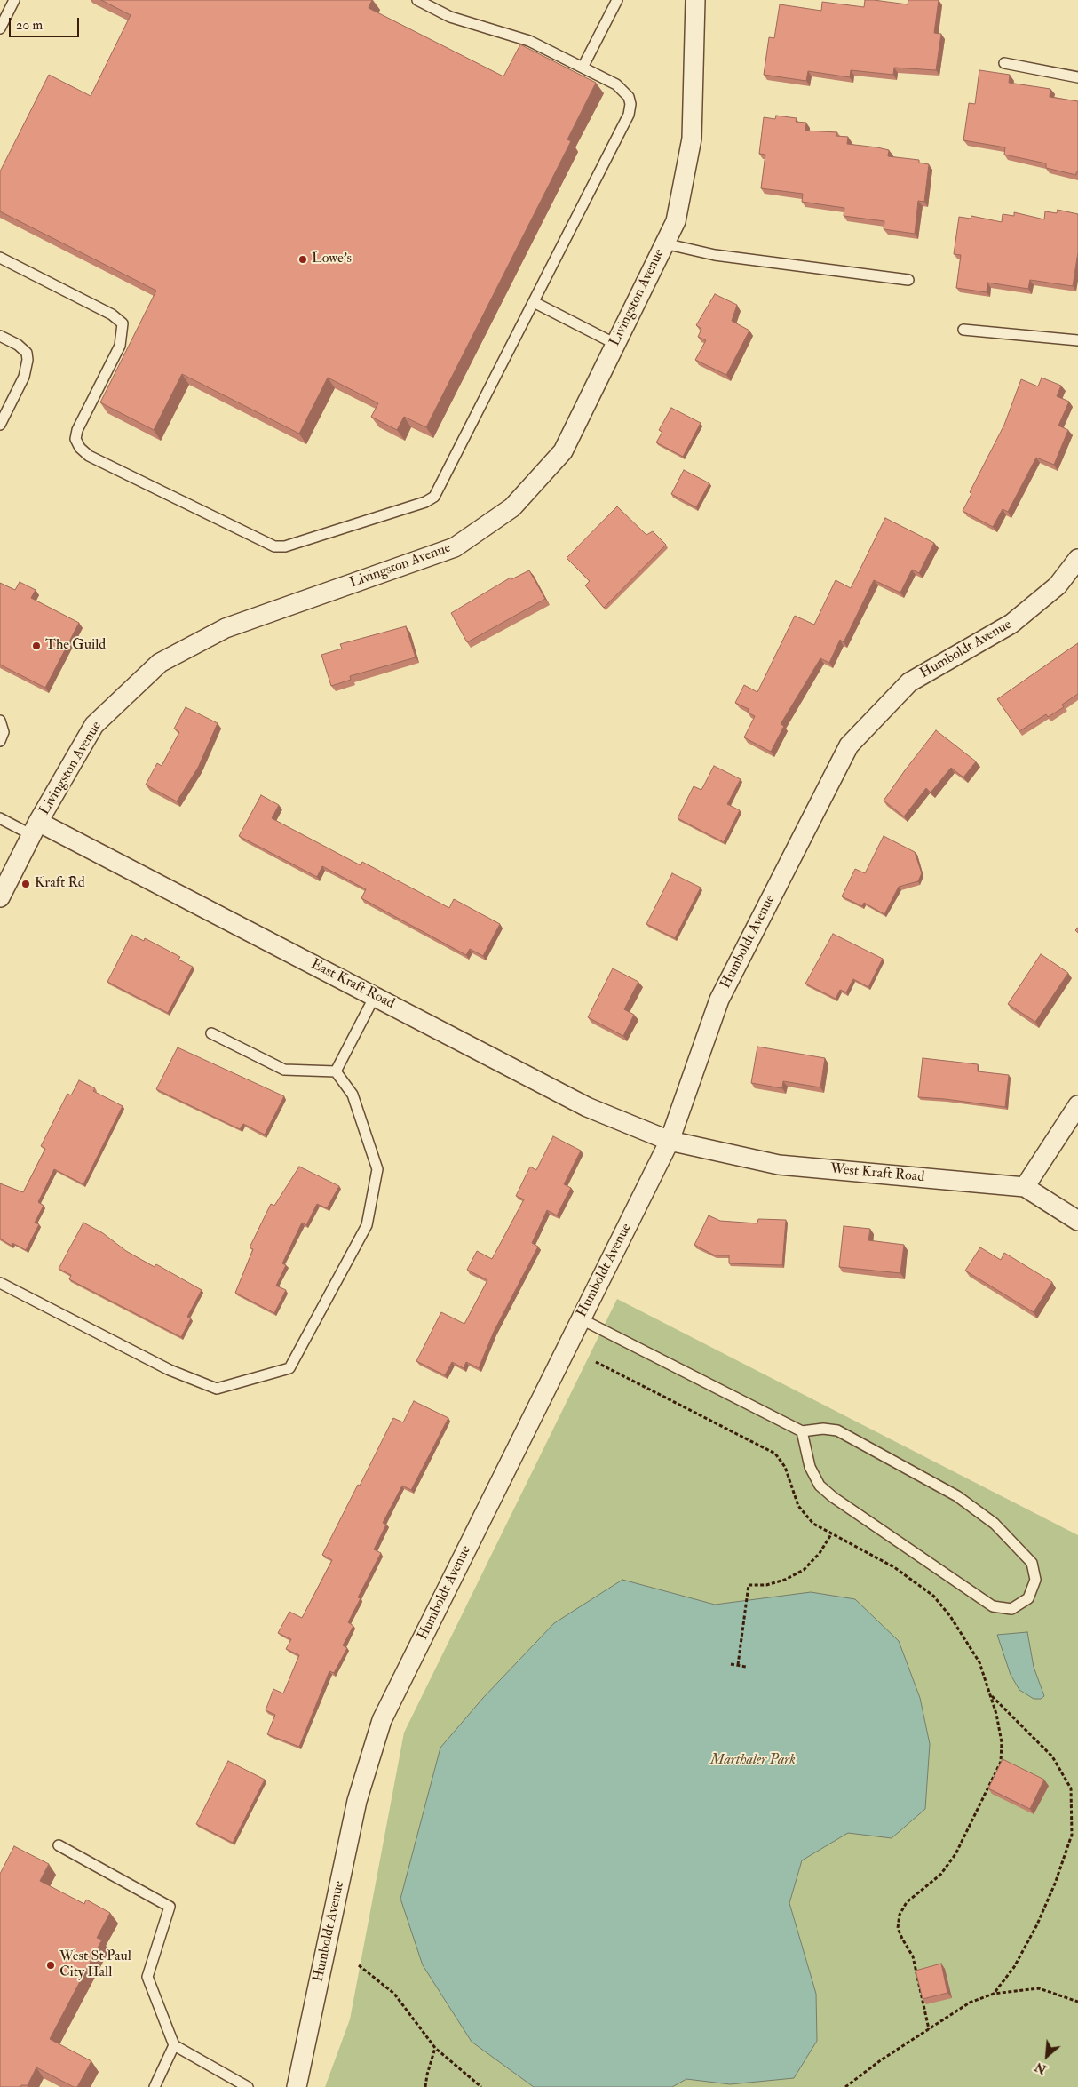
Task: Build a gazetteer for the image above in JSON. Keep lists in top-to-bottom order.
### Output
{
  "streets": {
    "street": [
      "Livingston Avenue",
      "Humboldt Avenue",
      "East Kraft Road",
      "West Kraft Road"
    ]
  },
  "crossings": [
    ["Livingston Avenue", "East Kraft Road"],
    ["Humboldt Avenue", "East Kraft Road"],
    ["Humboldt Avenue", "West Kraft Road"],
    ["East Kraft Road", "West Kraft Road"]
  ],
  "parks": ["Marthaler Park"],
  "places": [
    "Lowe's",
    "The Guild",
    "Kraft Rd",
    "West St Paul City Hall"
  ],
  "scale_bar": "20 m",
  "north": "bottom left"
}
